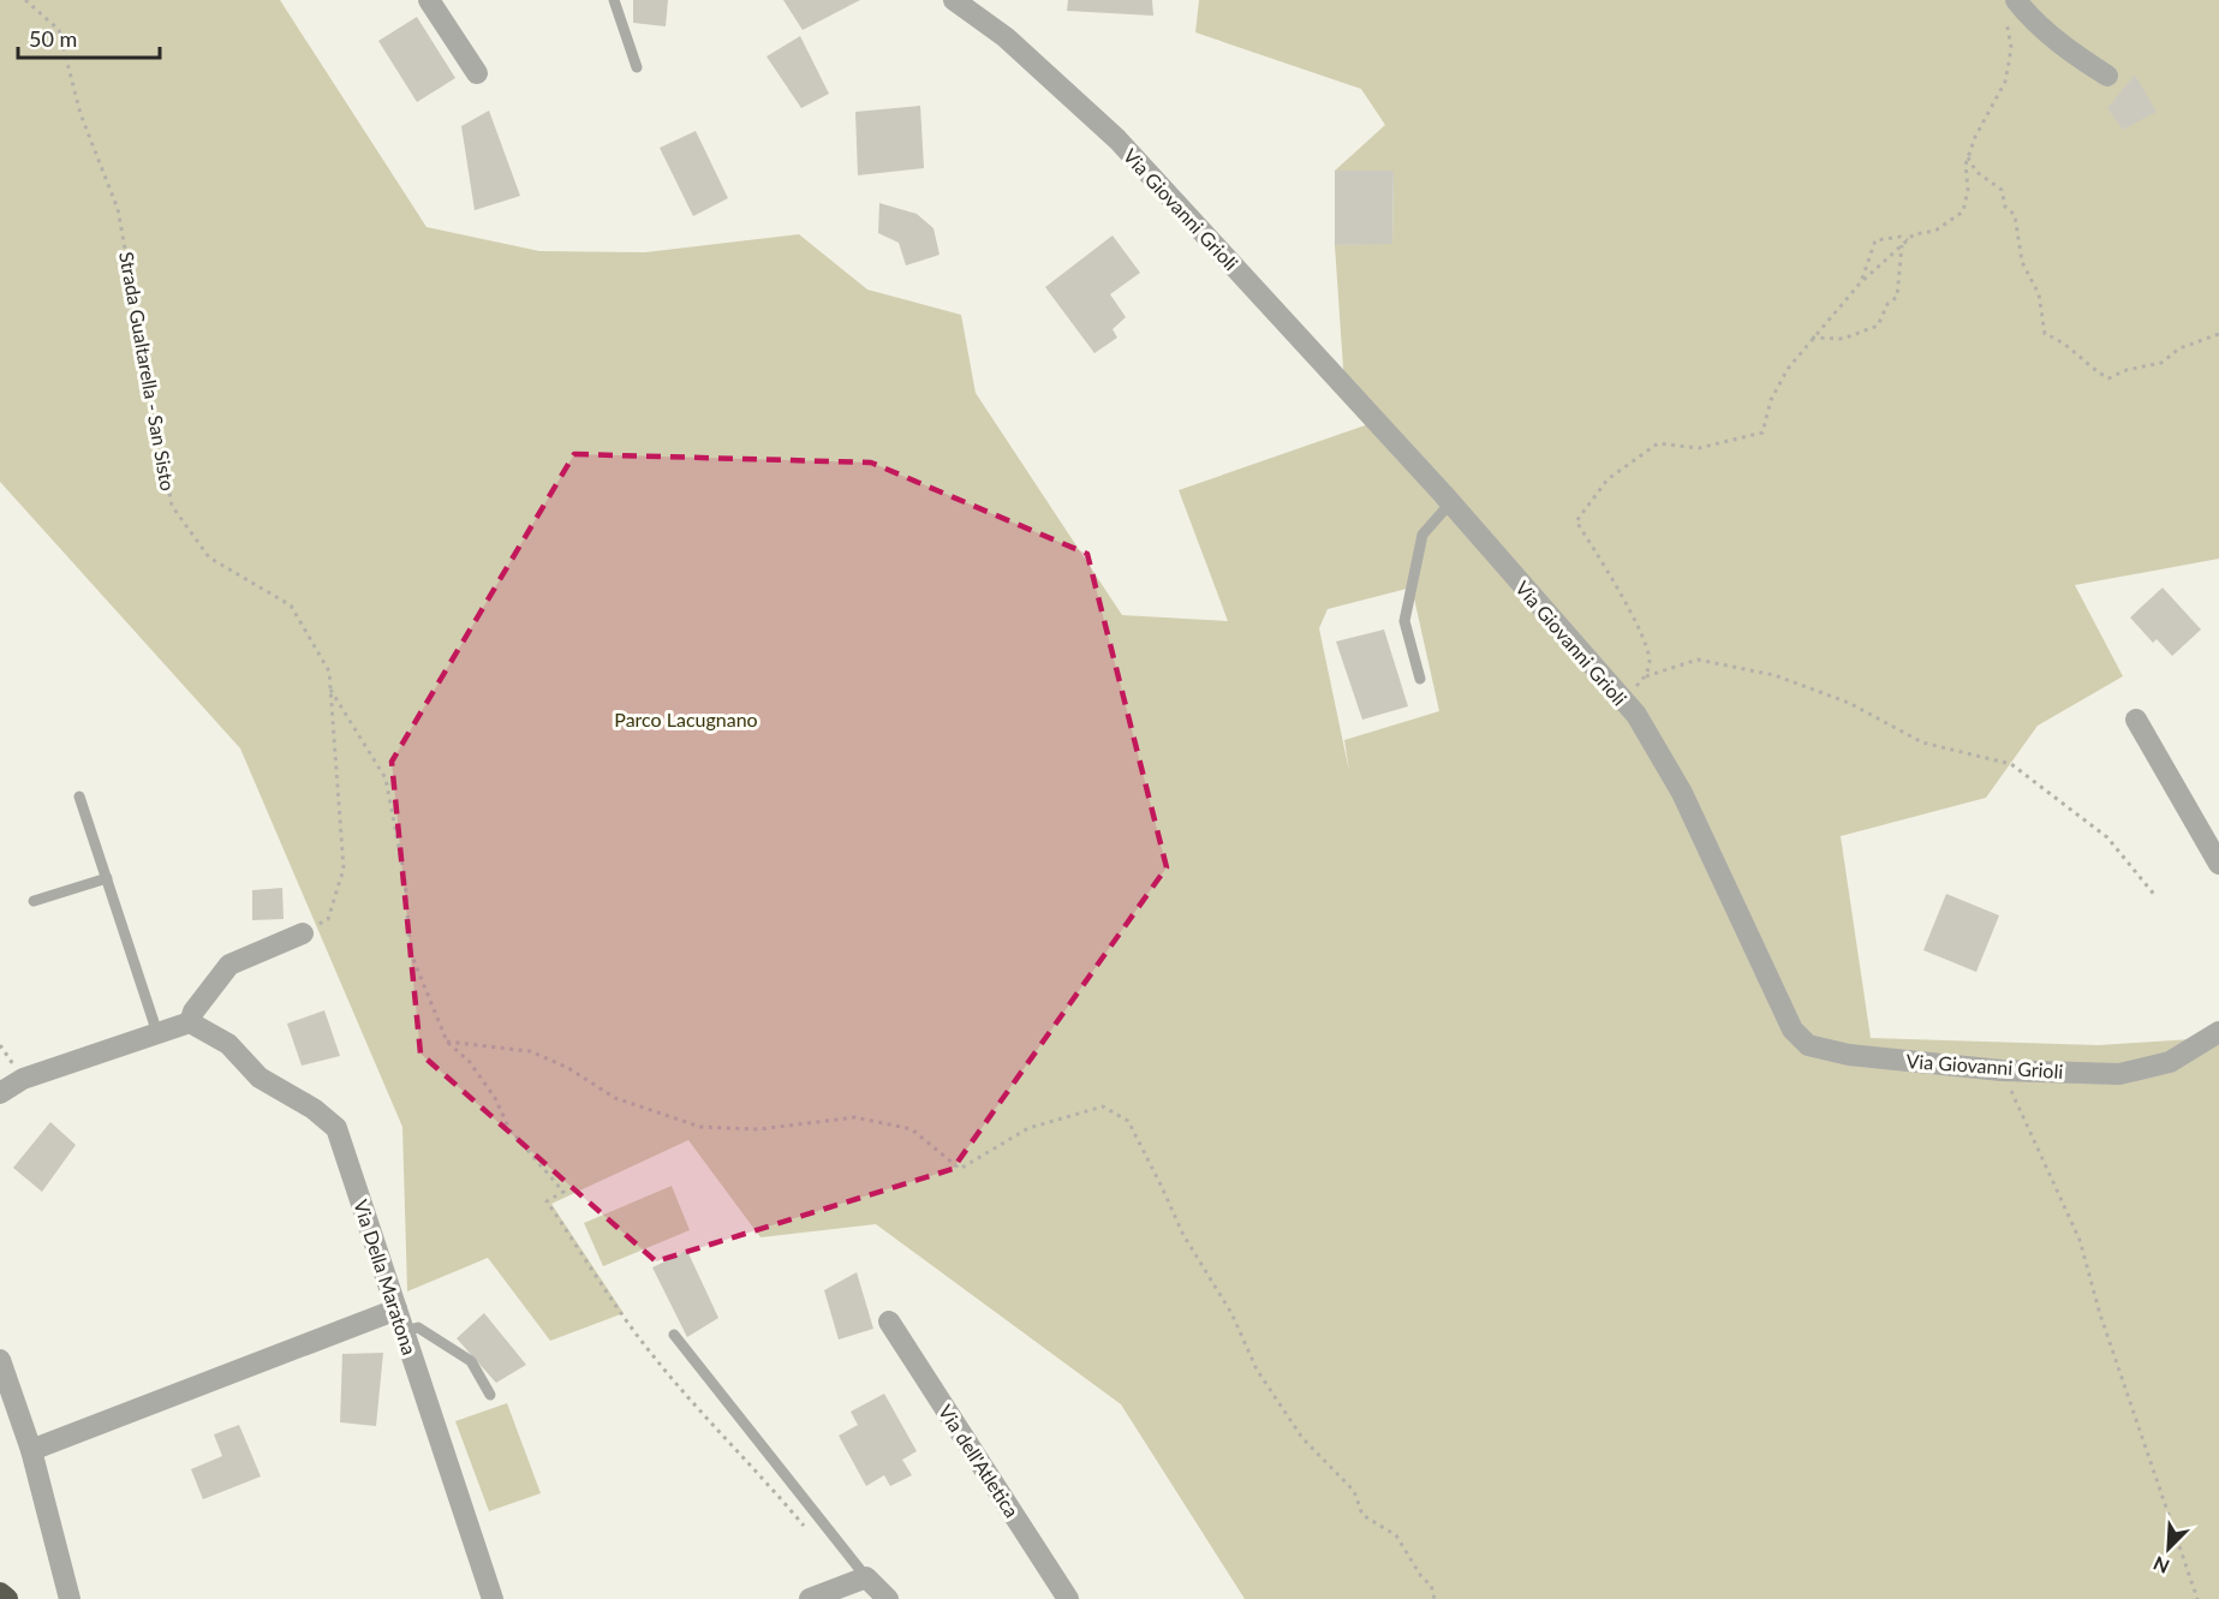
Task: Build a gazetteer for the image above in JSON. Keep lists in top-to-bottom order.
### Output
{
  "streets": {
    "street": ["Via Giovanni Grioli", "Via Della Maratona", "Via dell'Atletica"],
    "path": ["Strada Gualtarella - San Sisto"]
  },
  "parks": ["Parco Lacugnano"],
  "scale_bar": "50 m",
  "north": "bottom left"
}
